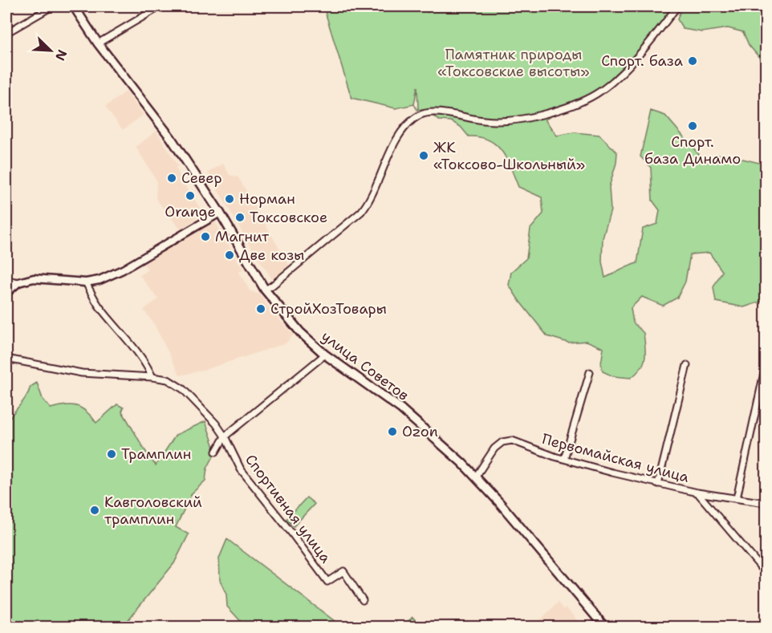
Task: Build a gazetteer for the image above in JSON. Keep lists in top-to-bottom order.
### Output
{
  "streets": {
    "main road": ["улица Советов"],
    "street": ["Первомайская улица", "Спортивная улица"]
  },
  "crossings": [
    ["улица Советов", "Первомайская улица"]
  ],
  "parks": ["Памятник природы «Токсовские высоты»"],
  "places": [
    "Спорт. база",
    "Спорт. база Динамо",
    "ЖК «Токсово-Школьный»",
    "Север",
    "Orange",
    "Норман",
    "Токсовское",
    "Магнит",
    "Две козы",
    "СтройХозТовары",
    "Ozon",
    "Трамплин",
    "Кавголовский трамплин"
  ],
  "north": "bottom right"
}
